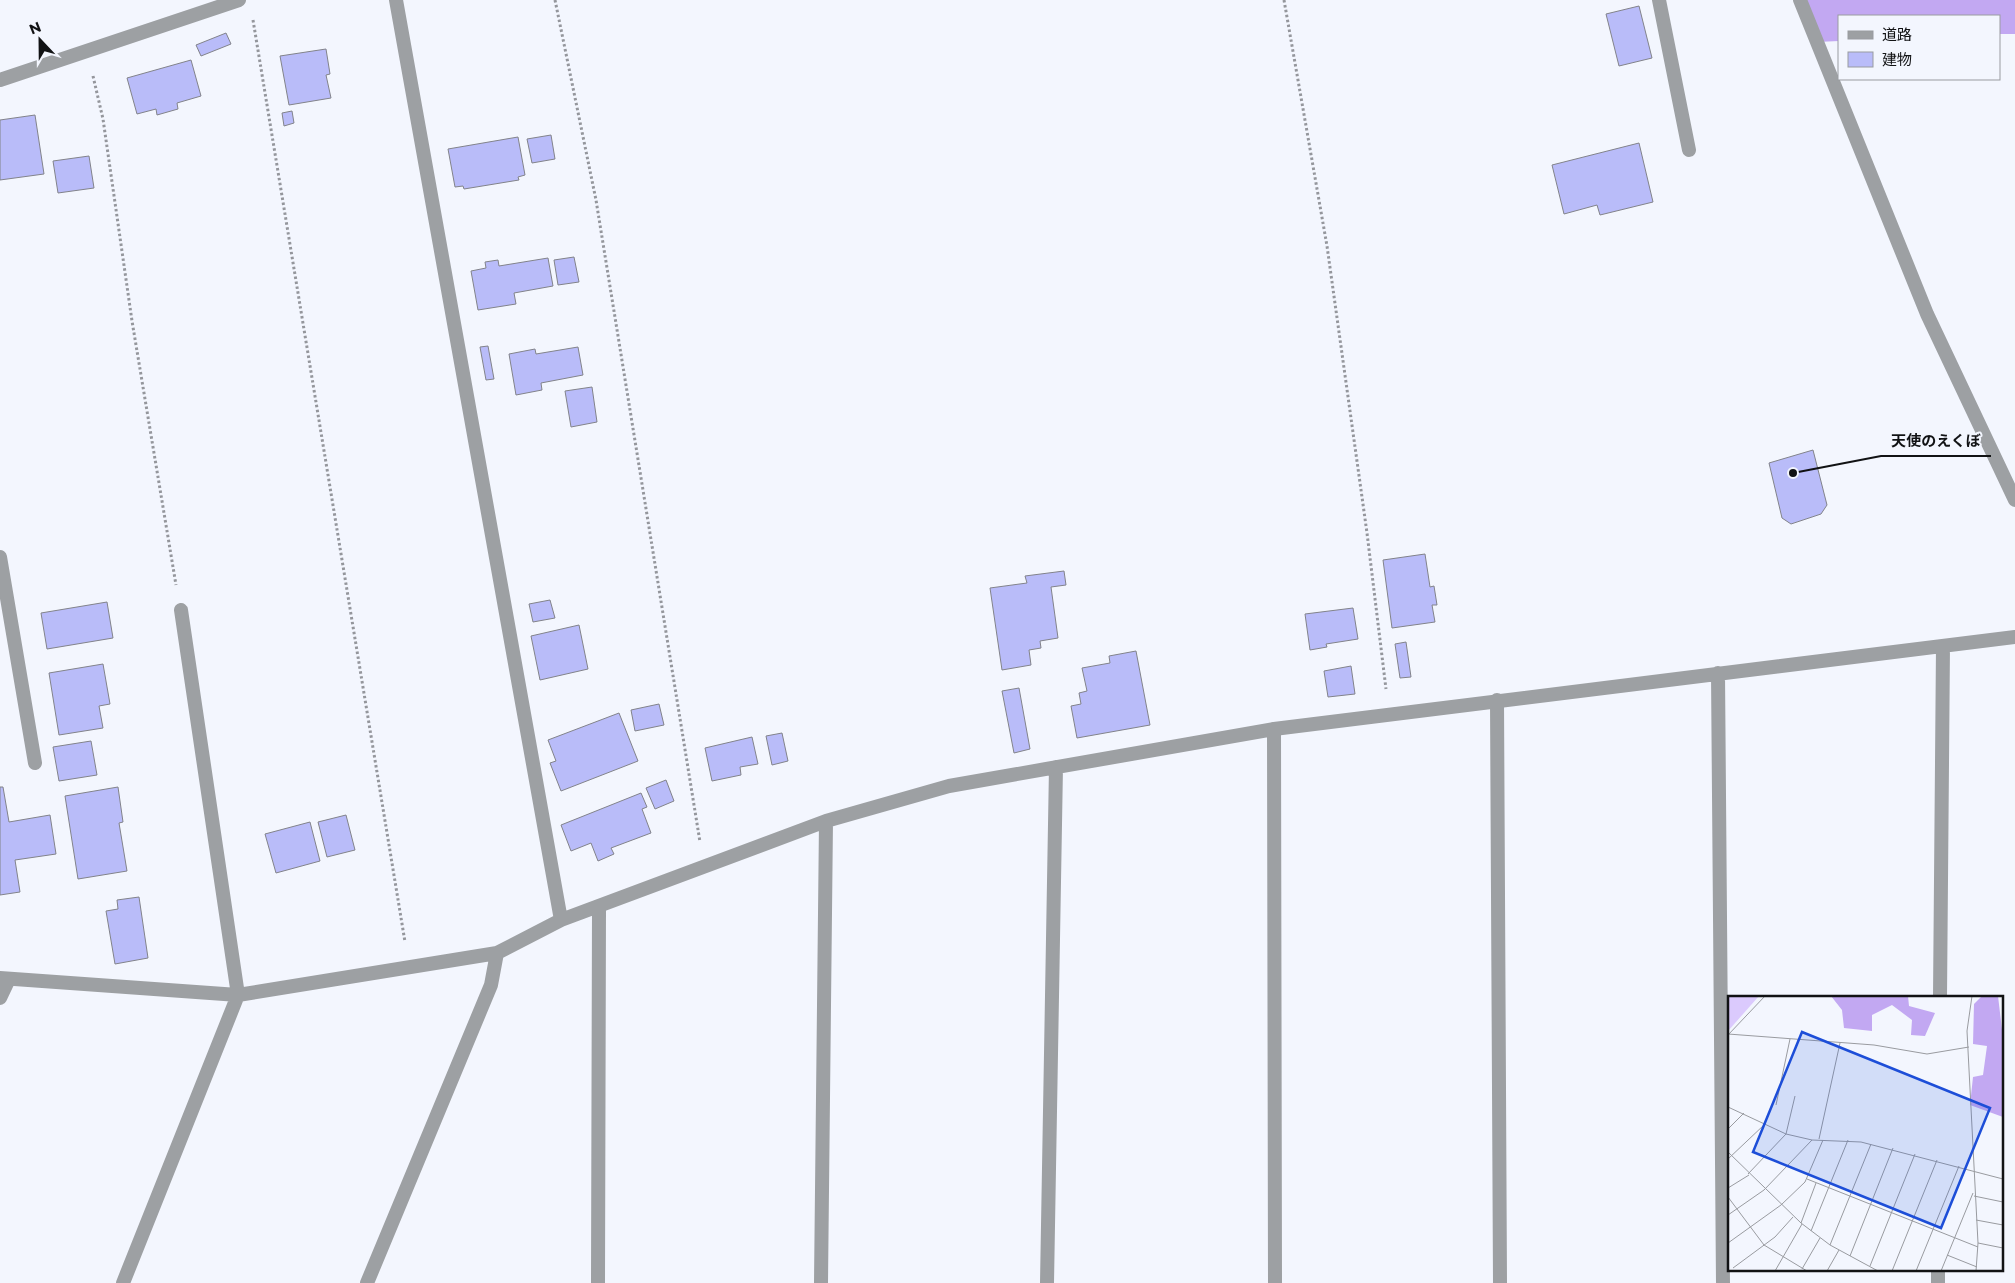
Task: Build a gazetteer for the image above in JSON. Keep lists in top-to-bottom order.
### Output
{
  "places": ["天使のえくぼ"],
  "legend": ["道路", "建物"],
  "north": "top"
}
